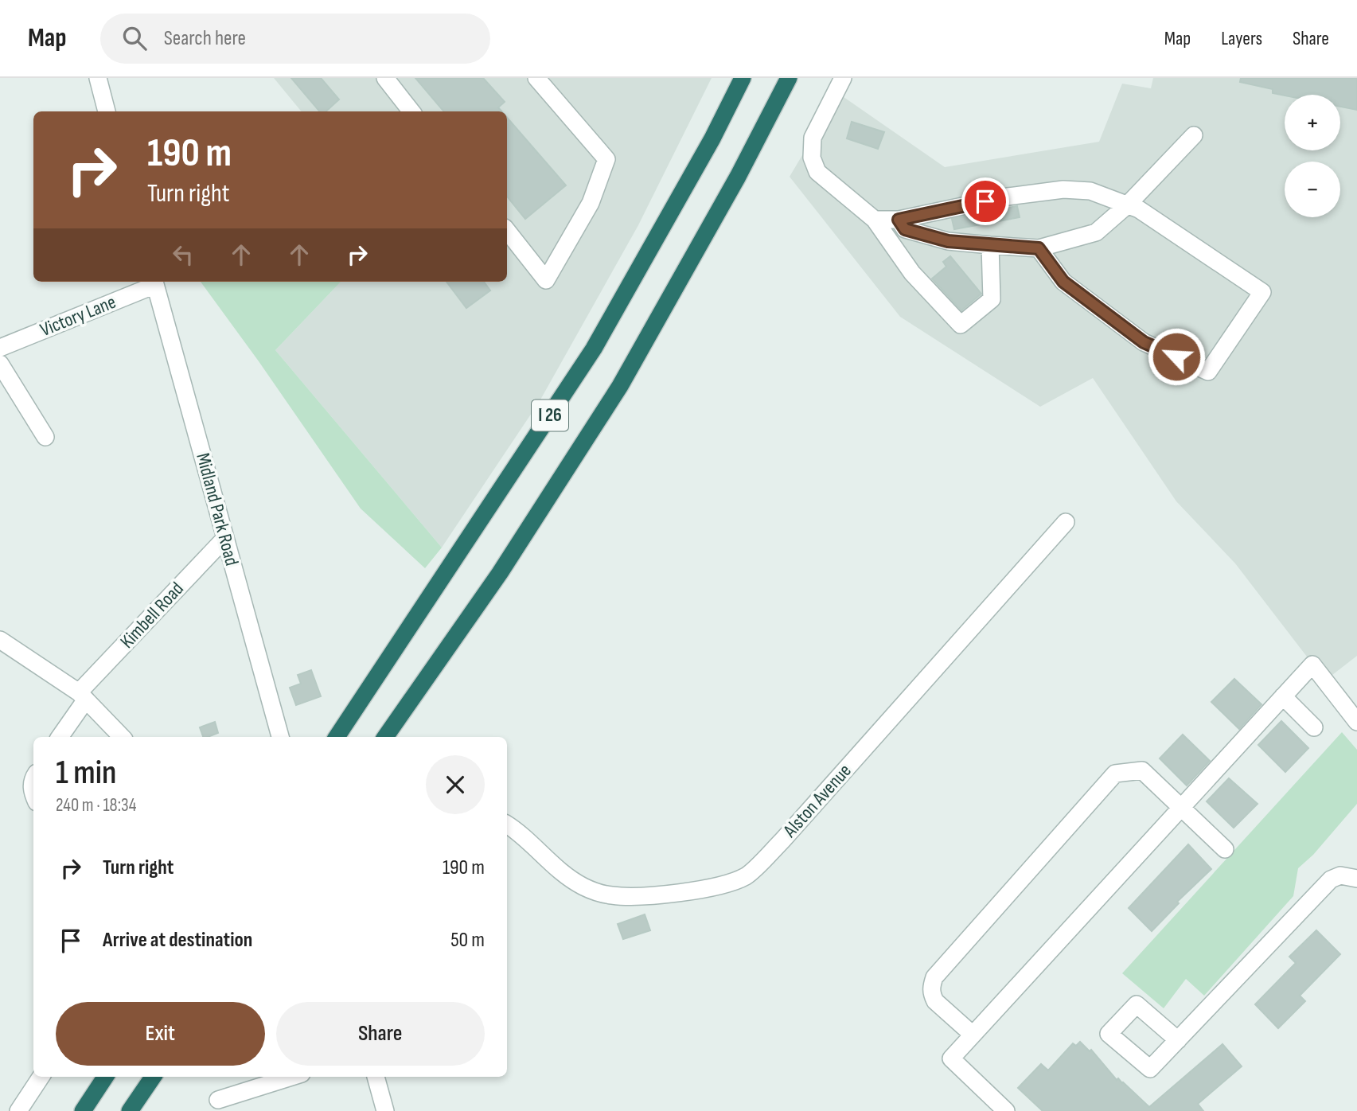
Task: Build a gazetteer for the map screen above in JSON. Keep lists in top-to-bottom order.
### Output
{
  "streets": {
    "highway": ["I 26"],
    "street": [
      "Victory Lane",
      "Midland Park Road",
      "Kimbell Road",
      "Alston Avenue"
    ]
  },
  "crossings": [
    ["Victory Lane", "Midland Park Road"],
    ["Midland Park Road", "Kimbell Road"]
  ],
  "page": {
    "header": "Map",
    "search": "Search here",
    "nav": ["Map", "Layers", "Share"],
    "map_buttons": ["+", "−"],
    "turn": ["190 m", "Turn right"],
    "heading": ["1 min", "240 m · 18:34"],
    "list": [
      {
        "name": "Turn right",
        "value": "190 m"
      },
      {
        "name": "Arrive at destination",
        "value": "50 m"
      }
    ],
    "buttons": ["Exit", "Share"]
  }
}
